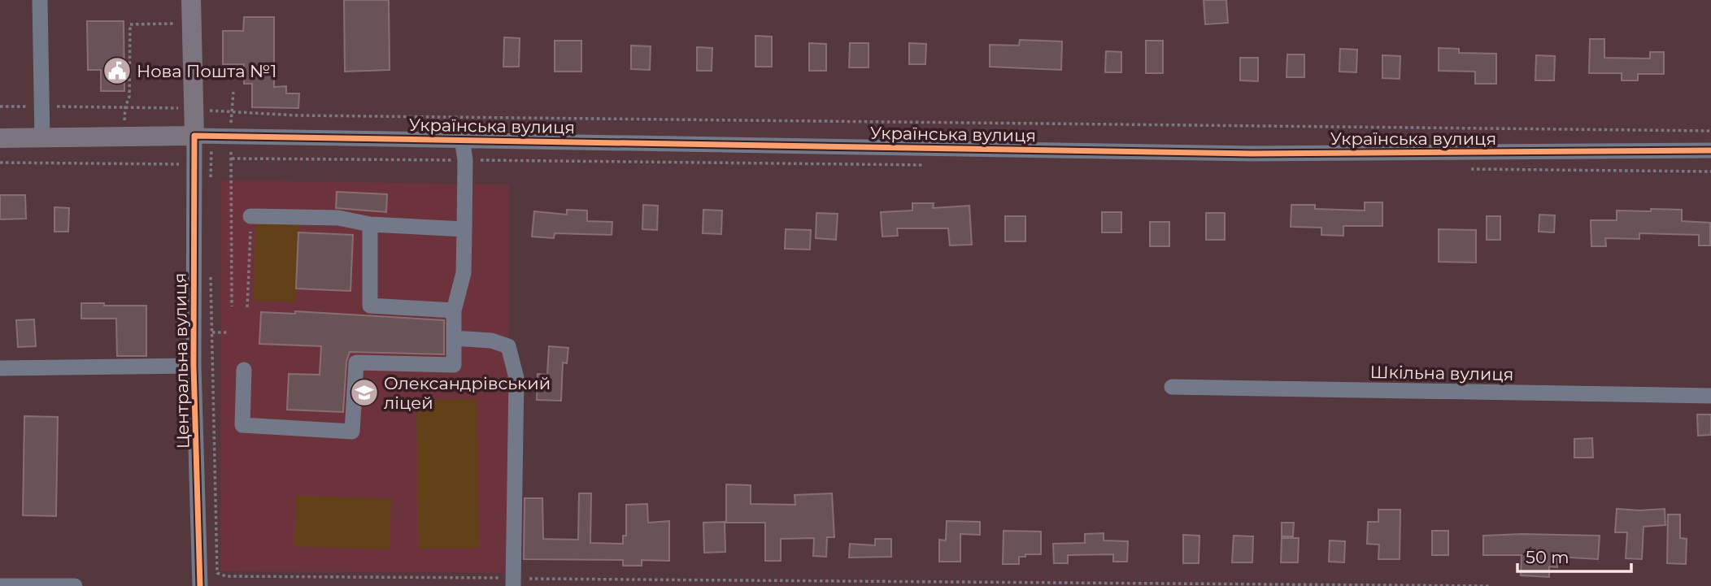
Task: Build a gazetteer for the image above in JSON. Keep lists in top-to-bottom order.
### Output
{
  "streets": {
    "main road": ["Українська вулиця", "Центральна вулиця"],
    "street": ["Шкільна вулиця"]
  },
  "crossings": [
    ["Українська вулиця", "Центральна вулиця"]
  ],
  "places": {
    "public building": ["Нова Пошта №1"],
    "school or university": ["Олександрівський ліцей"]
  },
  "scale_bar": "50 m"
}
